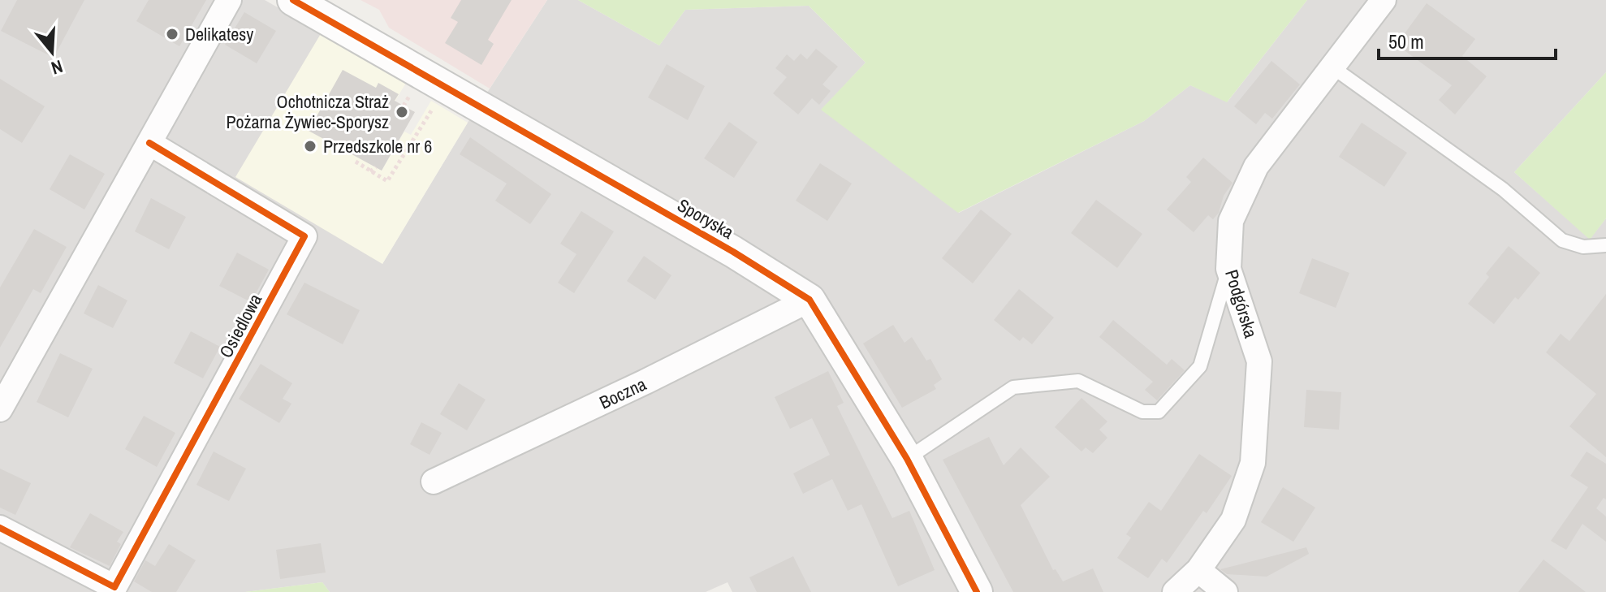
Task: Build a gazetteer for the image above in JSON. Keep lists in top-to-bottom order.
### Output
{
  "streets": {
    "street": [
      "Sporyska",
      "Podgórska",
      "Osiedlowa",
      "Boczna"
    ]
  },
  "crossings": [
    ["Sporyska", "Boczna"]
  ],
  "places": ["Delikatesy", "Ochotnicza Straż Pożarna Żywiec-Sporysz", "Przedszkole nr 6"],
  "scale_bar": "50 m",
  "north": "bottom"
}
